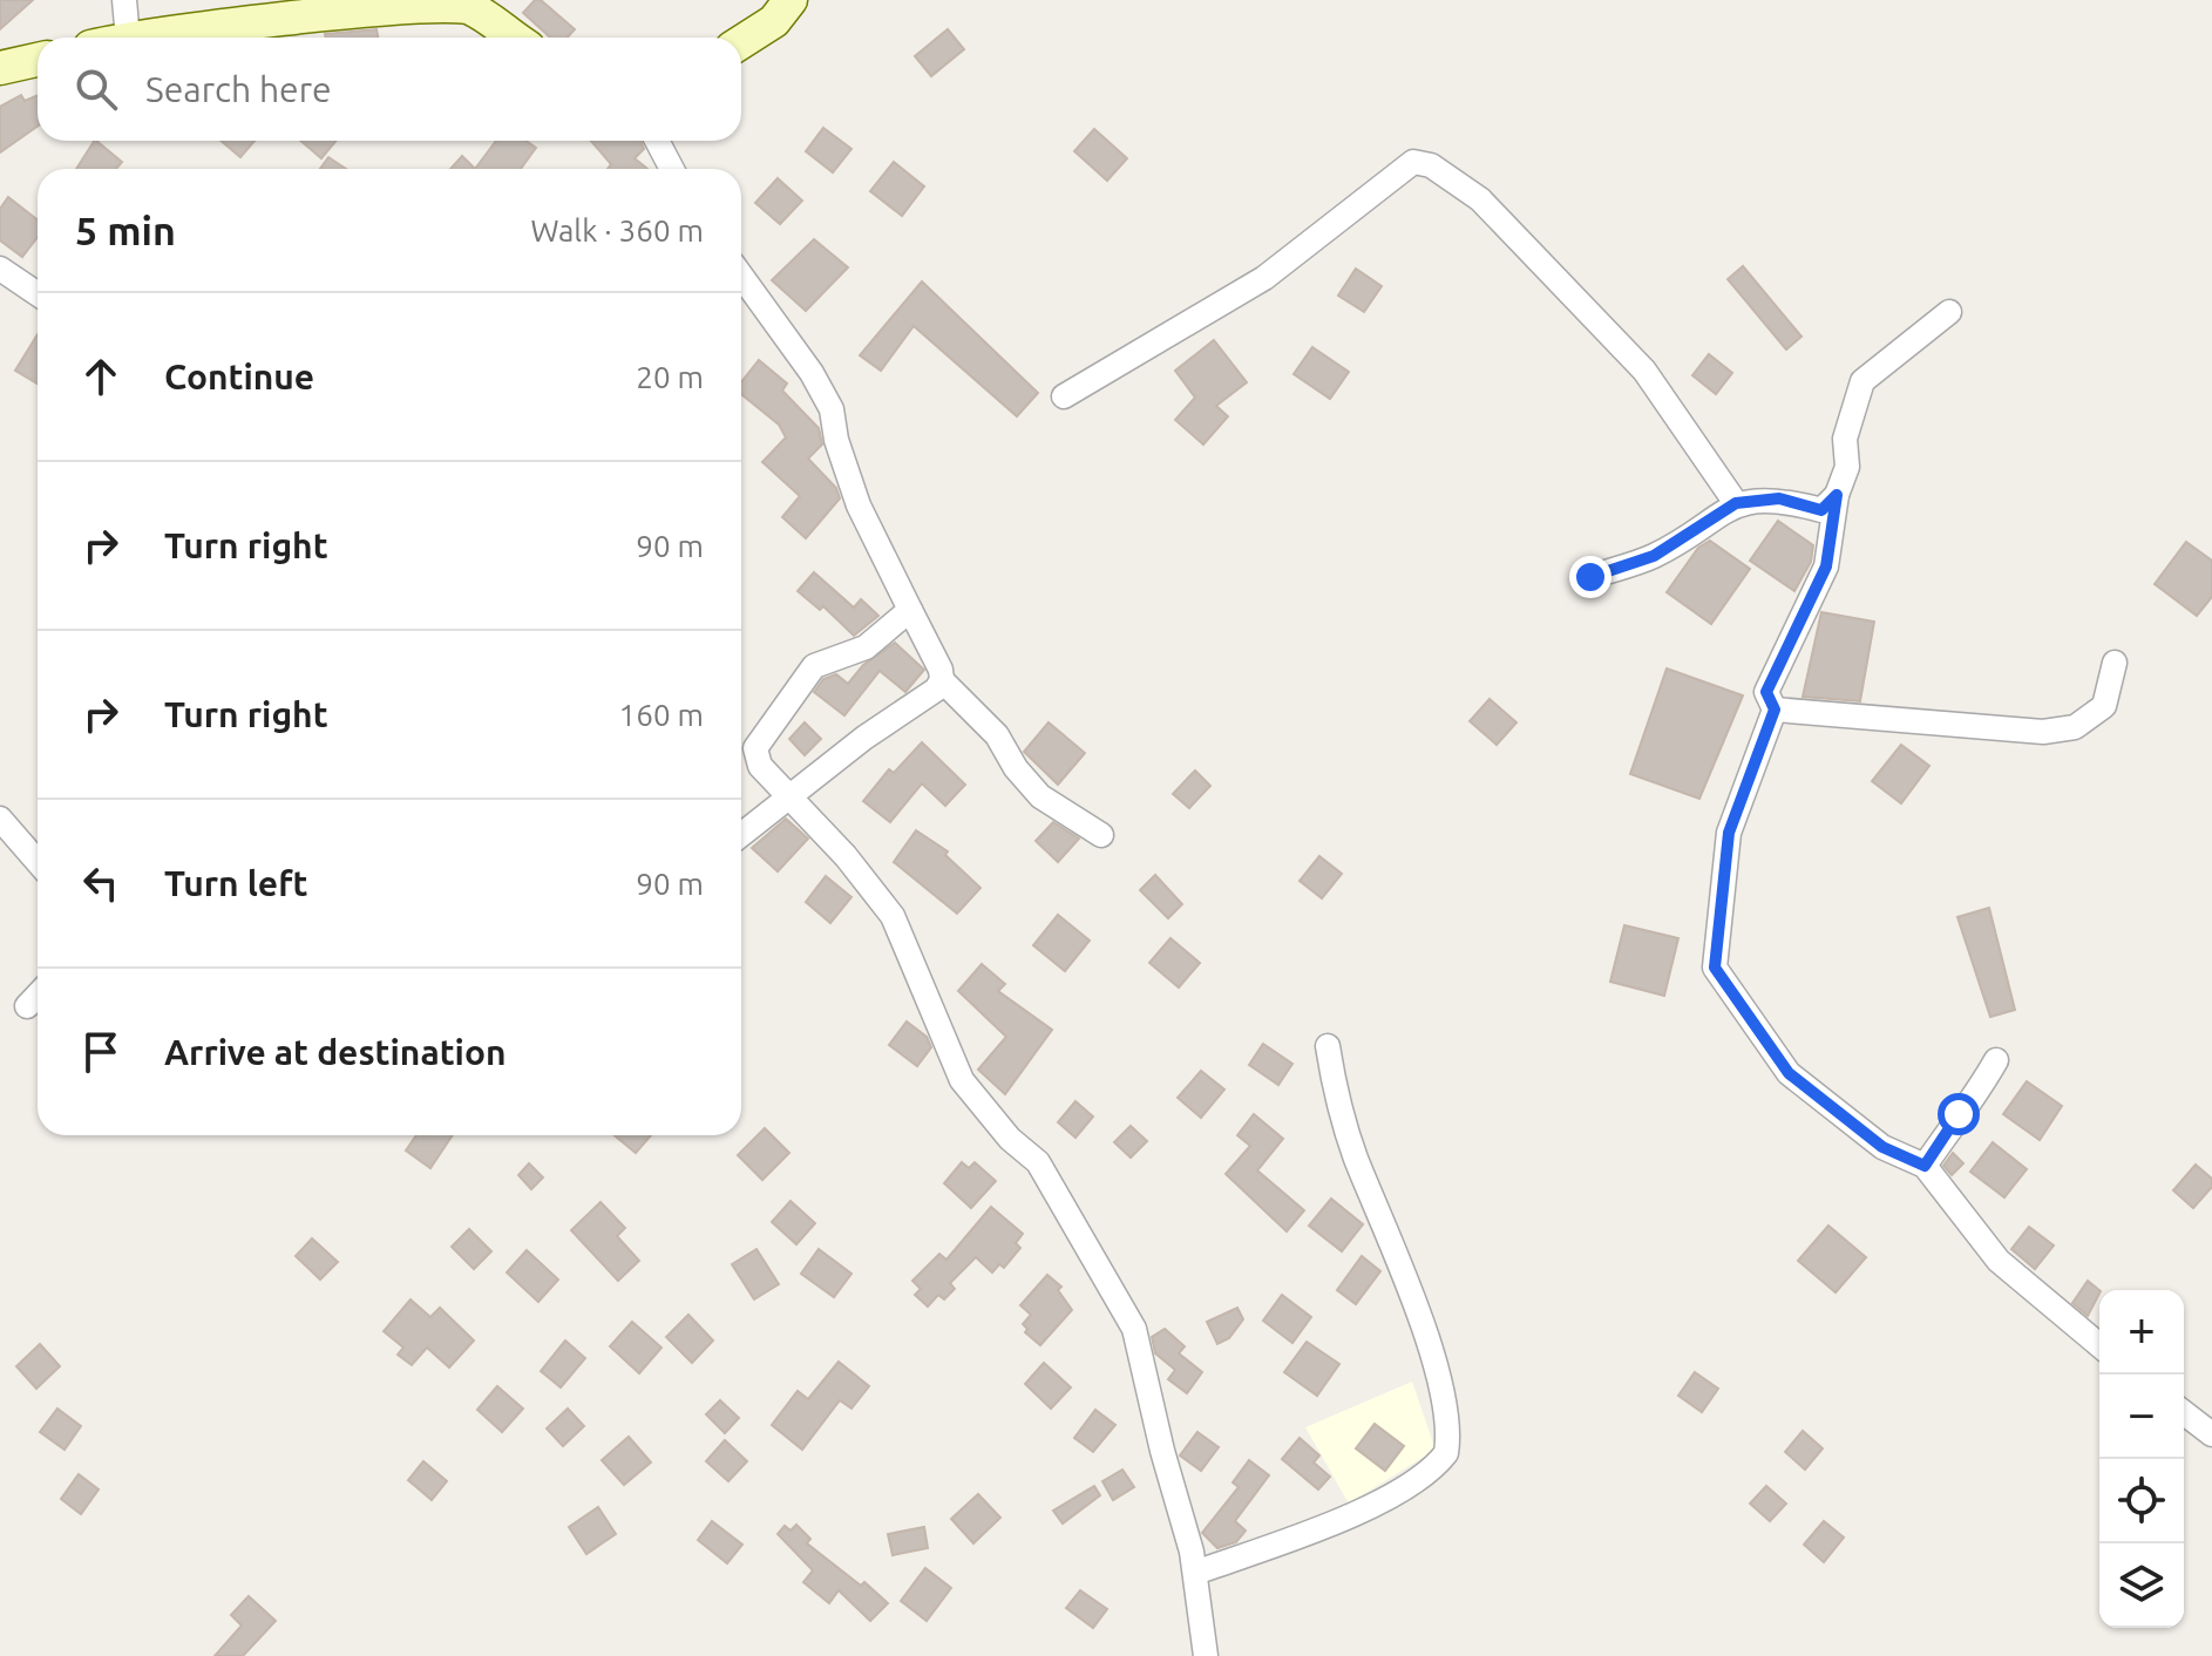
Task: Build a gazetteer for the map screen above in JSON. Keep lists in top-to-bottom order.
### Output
{
  "page": {
    "search": "Search here",
    "heading": ["5 min", "Walk · 360 m"],
    "list": [
      ["Continue", "20 m"],
      ["Turn right", "90 m"],
      ["Turn right", "160 m"],
      ["Turn left", "90 m"],
      "Arrive at destination"
    ],
    "map_buttons": ["+", "−"]
  }
}
